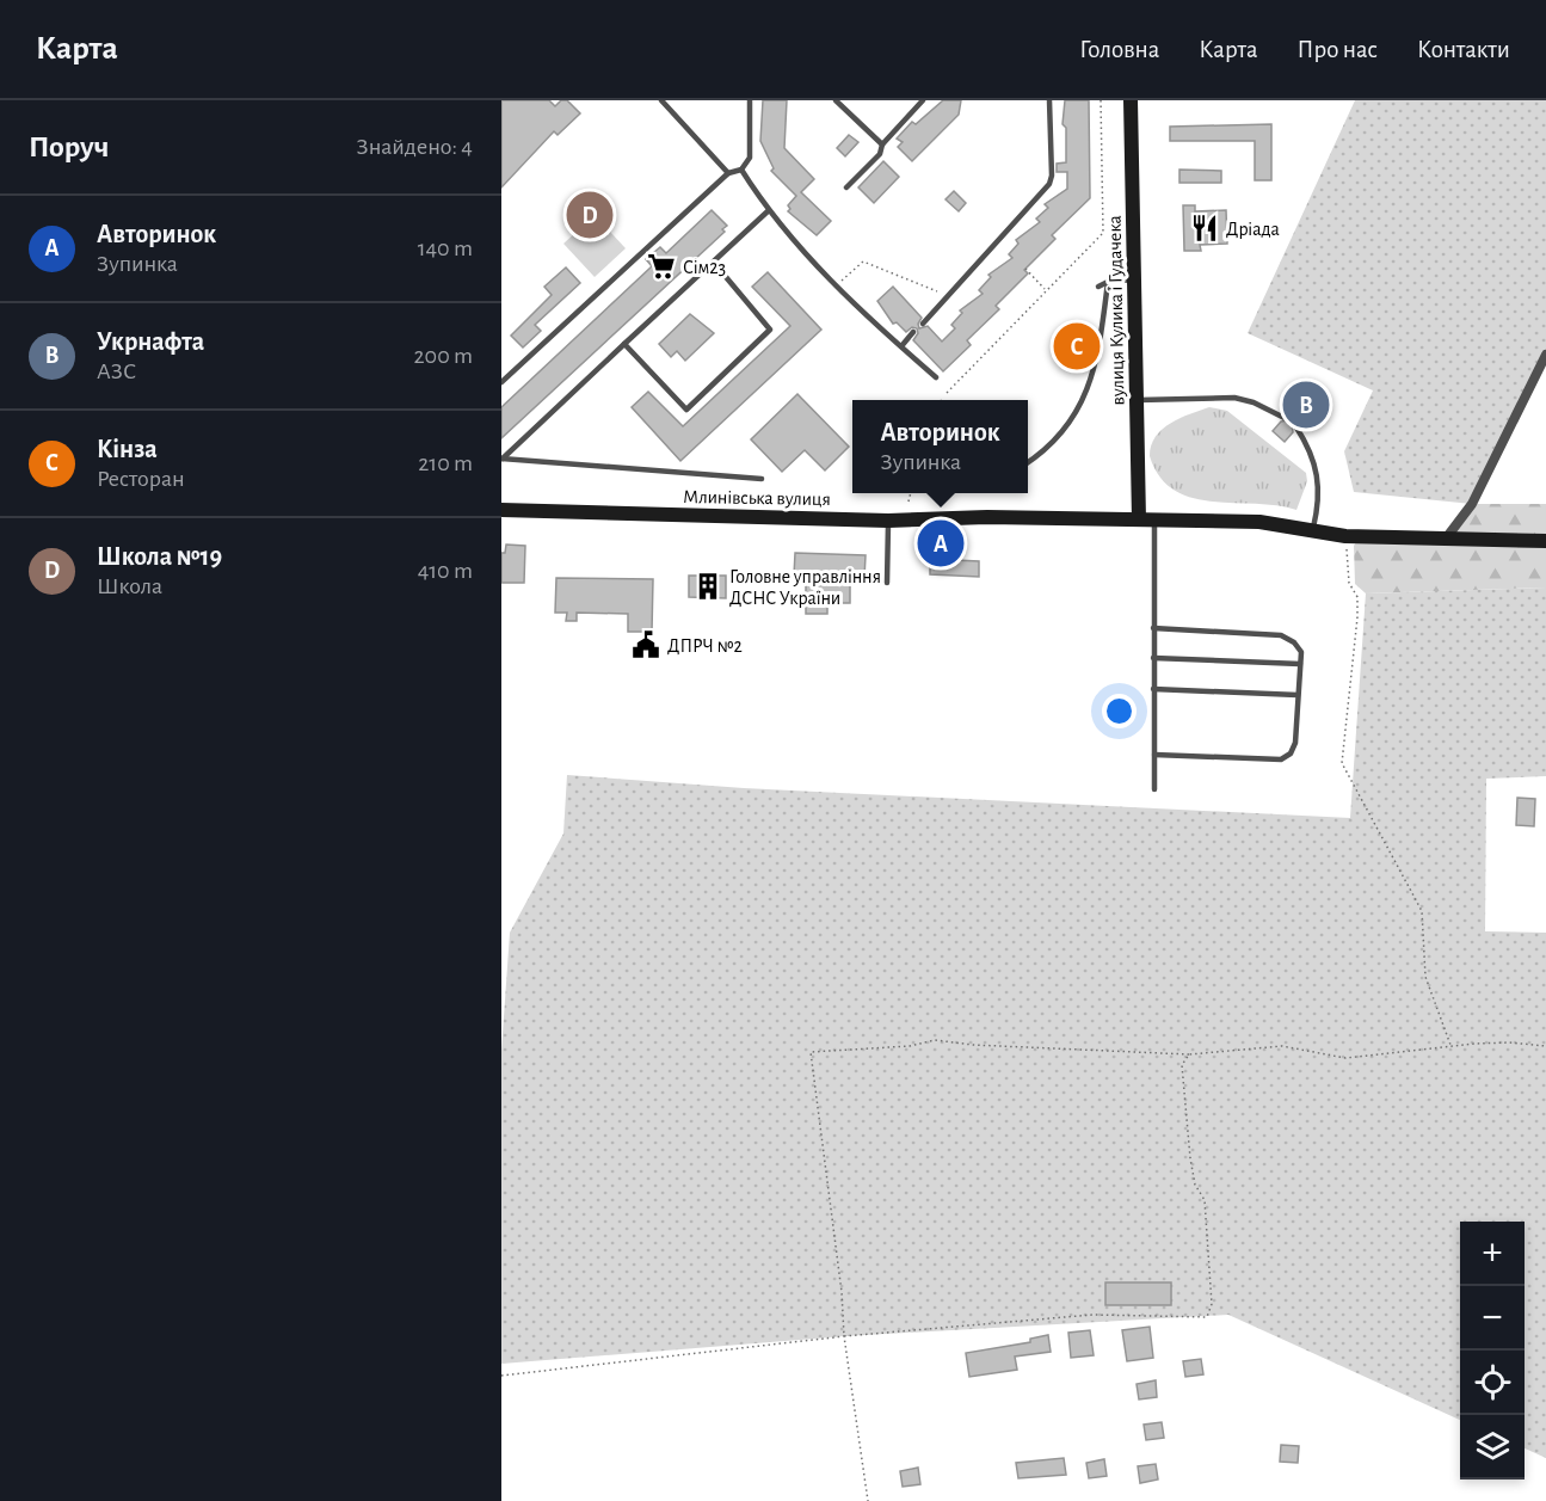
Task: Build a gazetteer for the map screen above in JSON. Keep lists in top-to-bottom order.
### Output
{
  "streets": {
    "main road": ["вулиця Кулика і Гудачека", "Млинівська вулиця"]
  },
  "crossings": [
    ["вулиця Кулика і Гудачека", "Млинівська вулиця"]
  ],
  "places": {
    "restaurant": ["Дріада"],
    "supermarket": ["Сім23"],
    "building": ["Головне управління ДСНС України"],
    "public building": ["ДПРЧ №2"]
  },
  "page": {
    "header": "Карта",
    "nav": [
      "Головна",
      "Карта",
      "Про нас",
      "Контакти"
    ],
    "heading": ["Поруч", "Знайдено: 4"],
    "pins": [
      "D",
      "C",
      "B",
      "A"
    ],
    "list": [
      {
        "mark": "A",
        "name": "Авторинок",
        "note": "Зупинка",
        "value": "140 m"
      },
      {
        "mark": "B",
        "name": "Укрнафта",
        "note": "АЗС",
        "value": "200 m"
      },
      {
        "mark": "C",
        "name": "Кінза",
        "note": "Ресторан",
        "value": "210 m"
      },
      {
        "mark": "D",
        "name": "Школа №19",
        "note": "Школа",
        "value": "410 m"
      }
    ],
    "popup": ["Авторинок", "Зупинка"],
    "map_buttons": ["+", "−"]
  }
}
